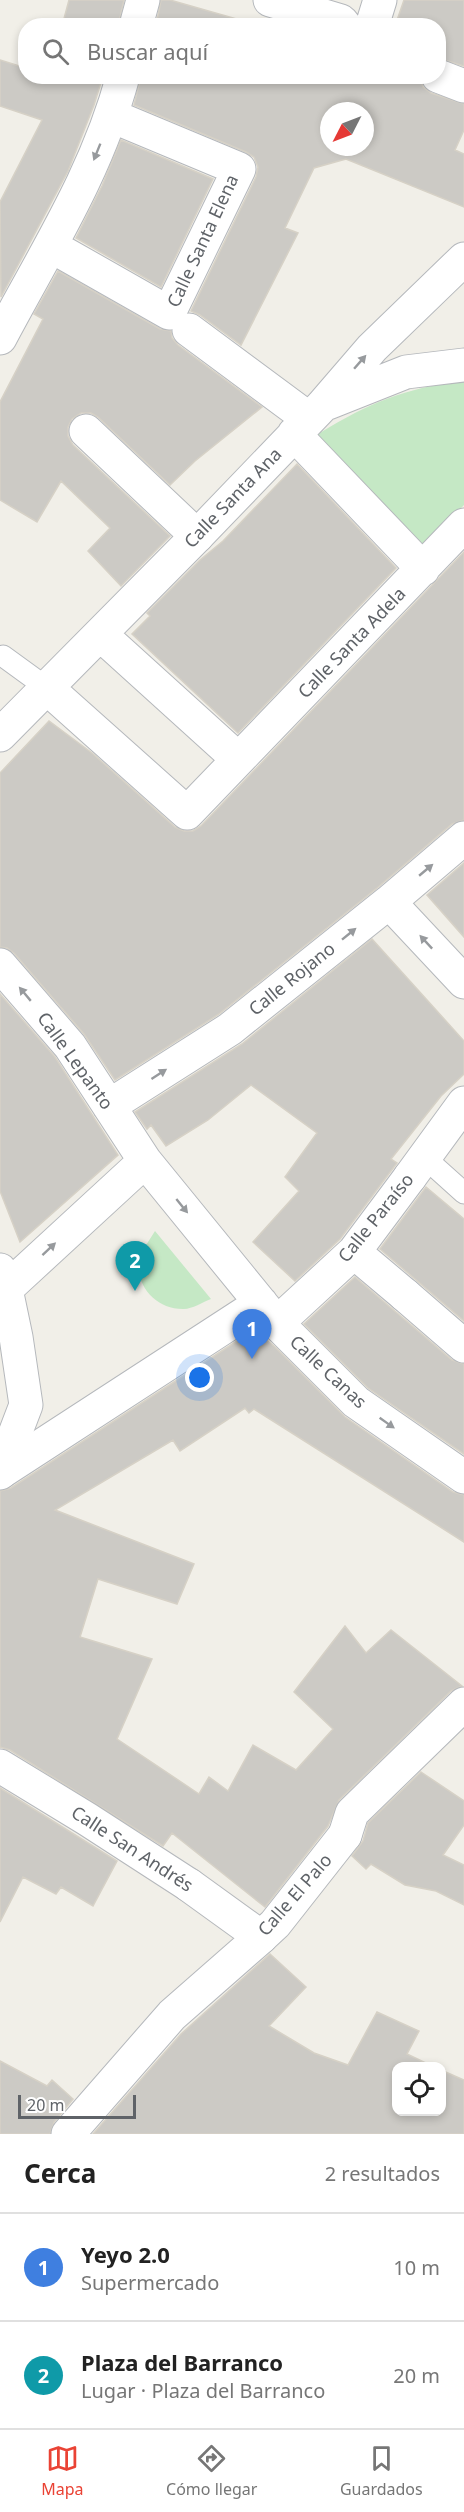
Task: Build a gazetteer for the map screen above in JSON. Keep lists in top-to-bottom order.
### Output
{
  "streets": {
    "street": [
      "Calle Santa Elena",
      "Calle Santa Ana",
      "Calle Santa Adela",
      "Calle Rojano",
      "Calle Lepanto",
      "Calle Paraíso",
      "Calle Canas",
      "Calle San Andrés",
      "Calle El Palo"
    ]
  },
  "crossings": [
    ["Calle Santa Elena", "Calle Santa Ana"],
    ["Calle Santa Elena", "Calle Santa Adela"],
    ["Calle Santa Ana", "Calle Santa Adela"],
    ["Calle Rojano", "Calle Lepanto"],
    ["Calle Lepanto", "Calle Canas"],
    ["Calle Paraíso", "Calle Canas"],
    ["Calle San Andrés", "Calle El Palo"]
  ],
  "one_way": ["Calle Rojano", "Calle Lepanto"],
  "scale_bar": "20 m",
  "north": "bottom left",
  "page": {
    "search": "Buscar aquí",
    "pins": ["2", "1"],
    "scale": "20 m",
    "heading": ["Cerca", "2 resultados"],
    "list": [
      {
        "mark": "1",
        "name": "Yeyo 2.0",
        "note": "Supermercado",
        "value": "10 m"
      },
      {
        "mark": "2",
        "name": "Plaza del Barranco",
        "note": "Lugar · Plaza del Barranco",
        "value": "20 m"
      }
    ],
    "nav": ["Mapa", "Cómo llegar", "Guardados"]
  }
}
